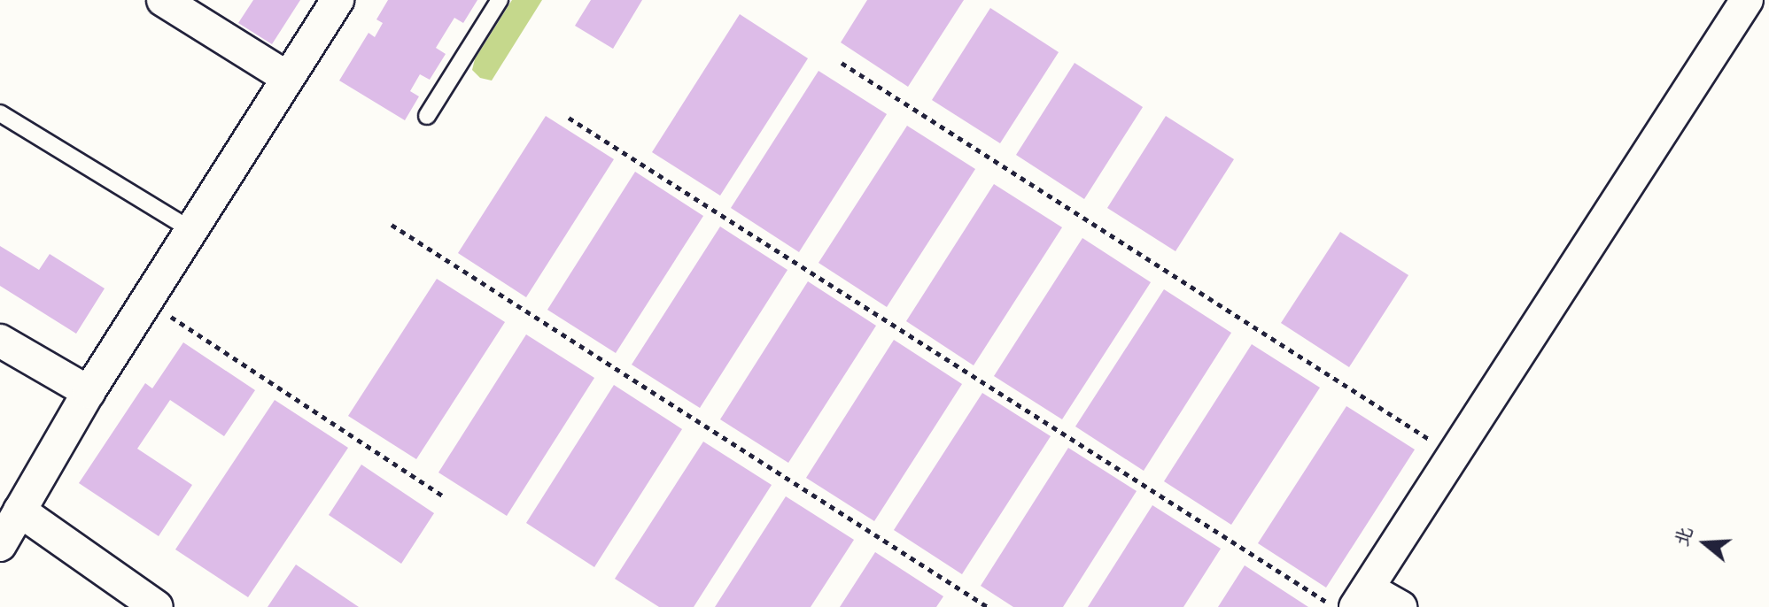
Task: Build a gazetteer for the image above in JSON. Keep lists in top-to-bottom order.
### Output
{
  "north": "left"
}
